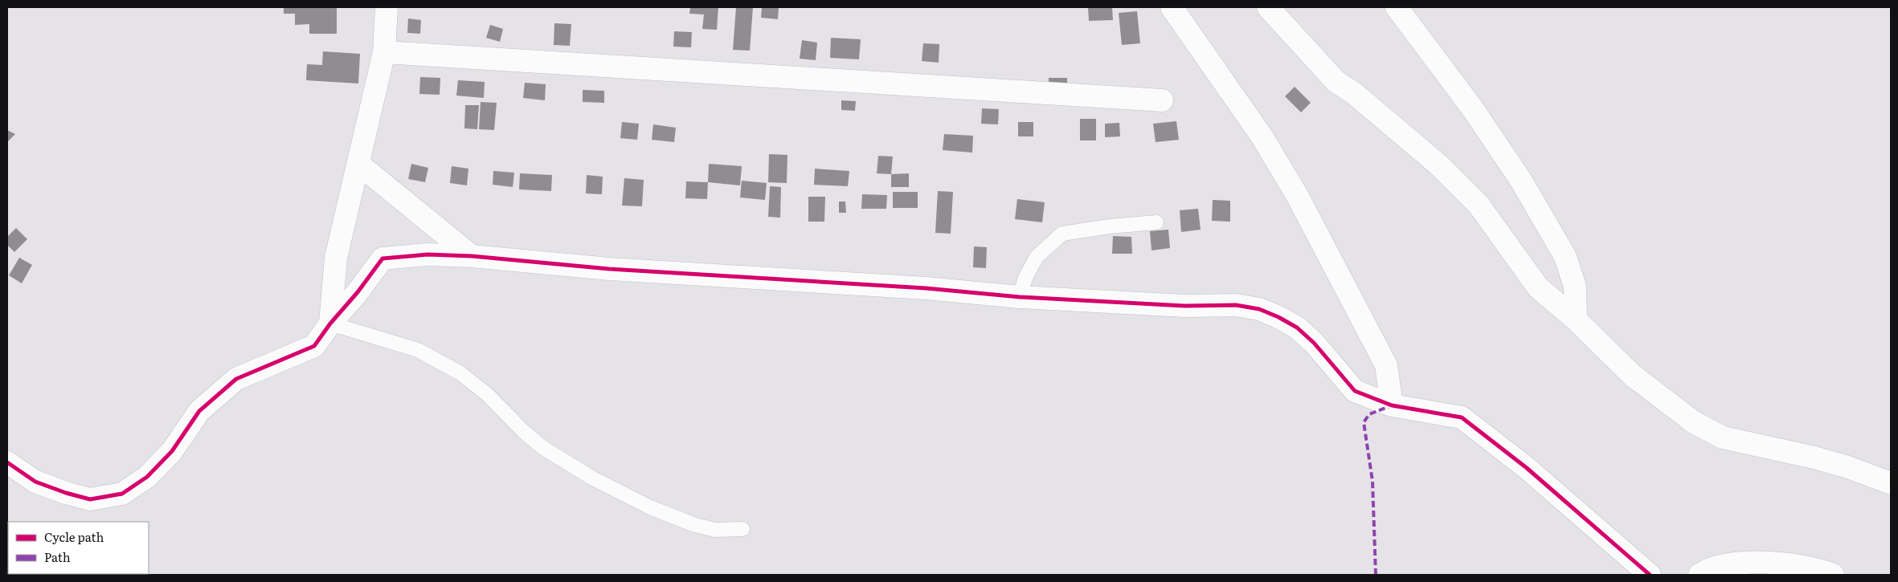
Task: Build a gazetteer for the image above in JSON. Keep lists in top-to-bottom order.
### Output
{
  "legend": ["Cycle path", "Path"]
}
